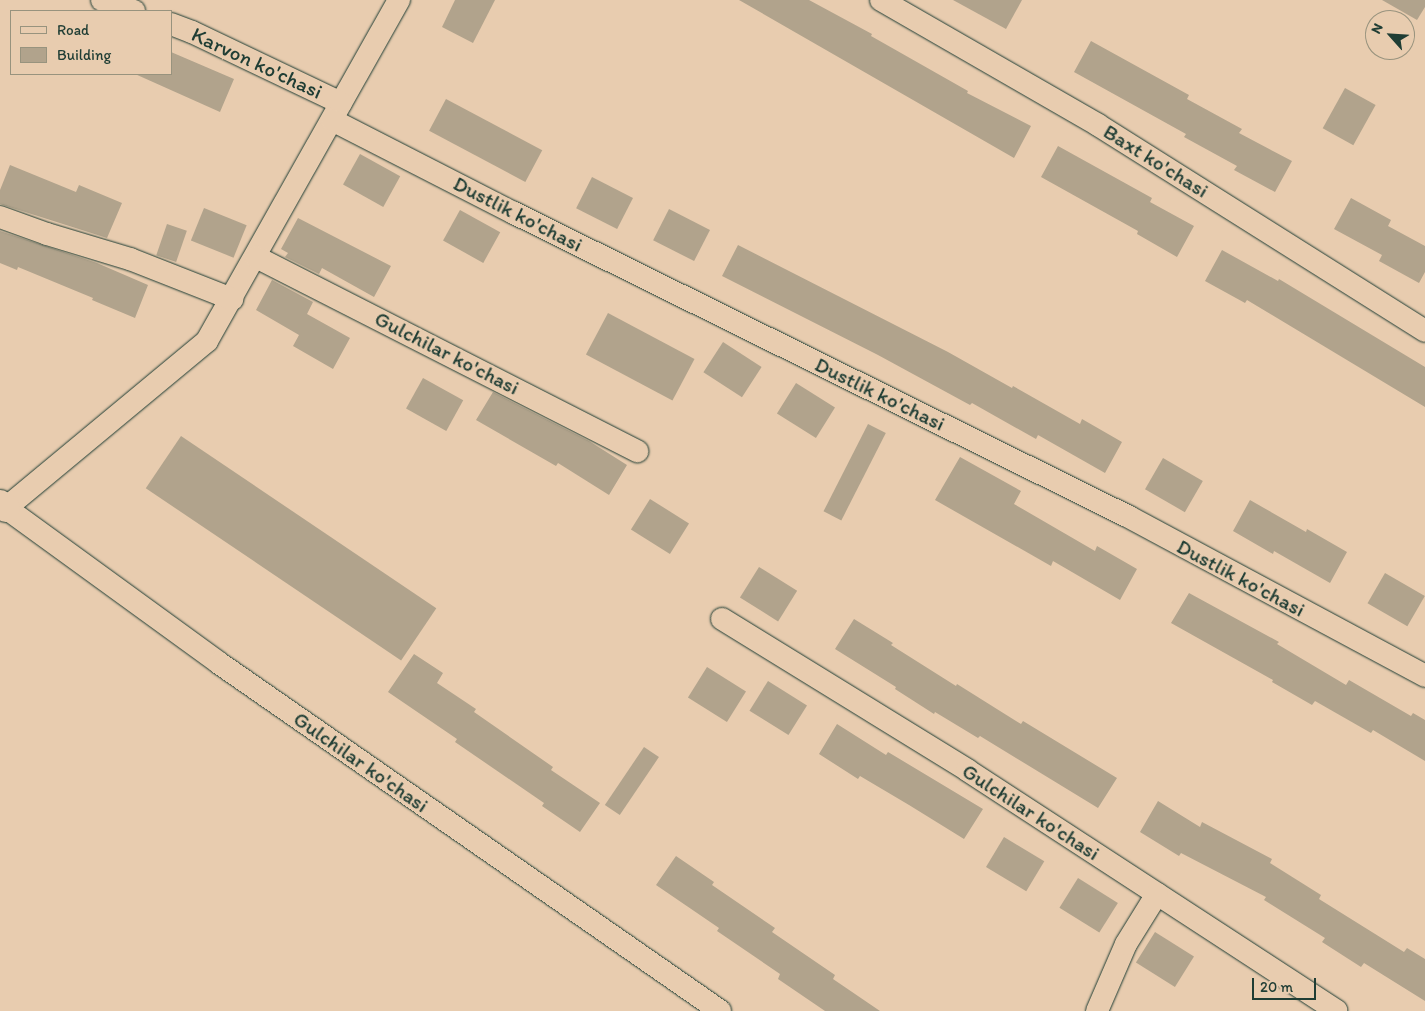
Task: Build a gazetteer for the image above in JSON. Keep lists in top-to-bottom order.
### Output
{
  "streets": {
    "street": [
      "Karvon ko'chasi",
      "Baxt ko'chasi",
      "Dustlik ko'chasi",
      "Gulchilar ko'chasi"
    ]
  },
  "crossings": [
    ["Karvon ko'chasi", "Dustlik ko'chasi"]
  ],
  "legend": ["Road", "Building"],
  "scale_bar": "20 m",
  "north": "top left"
}
